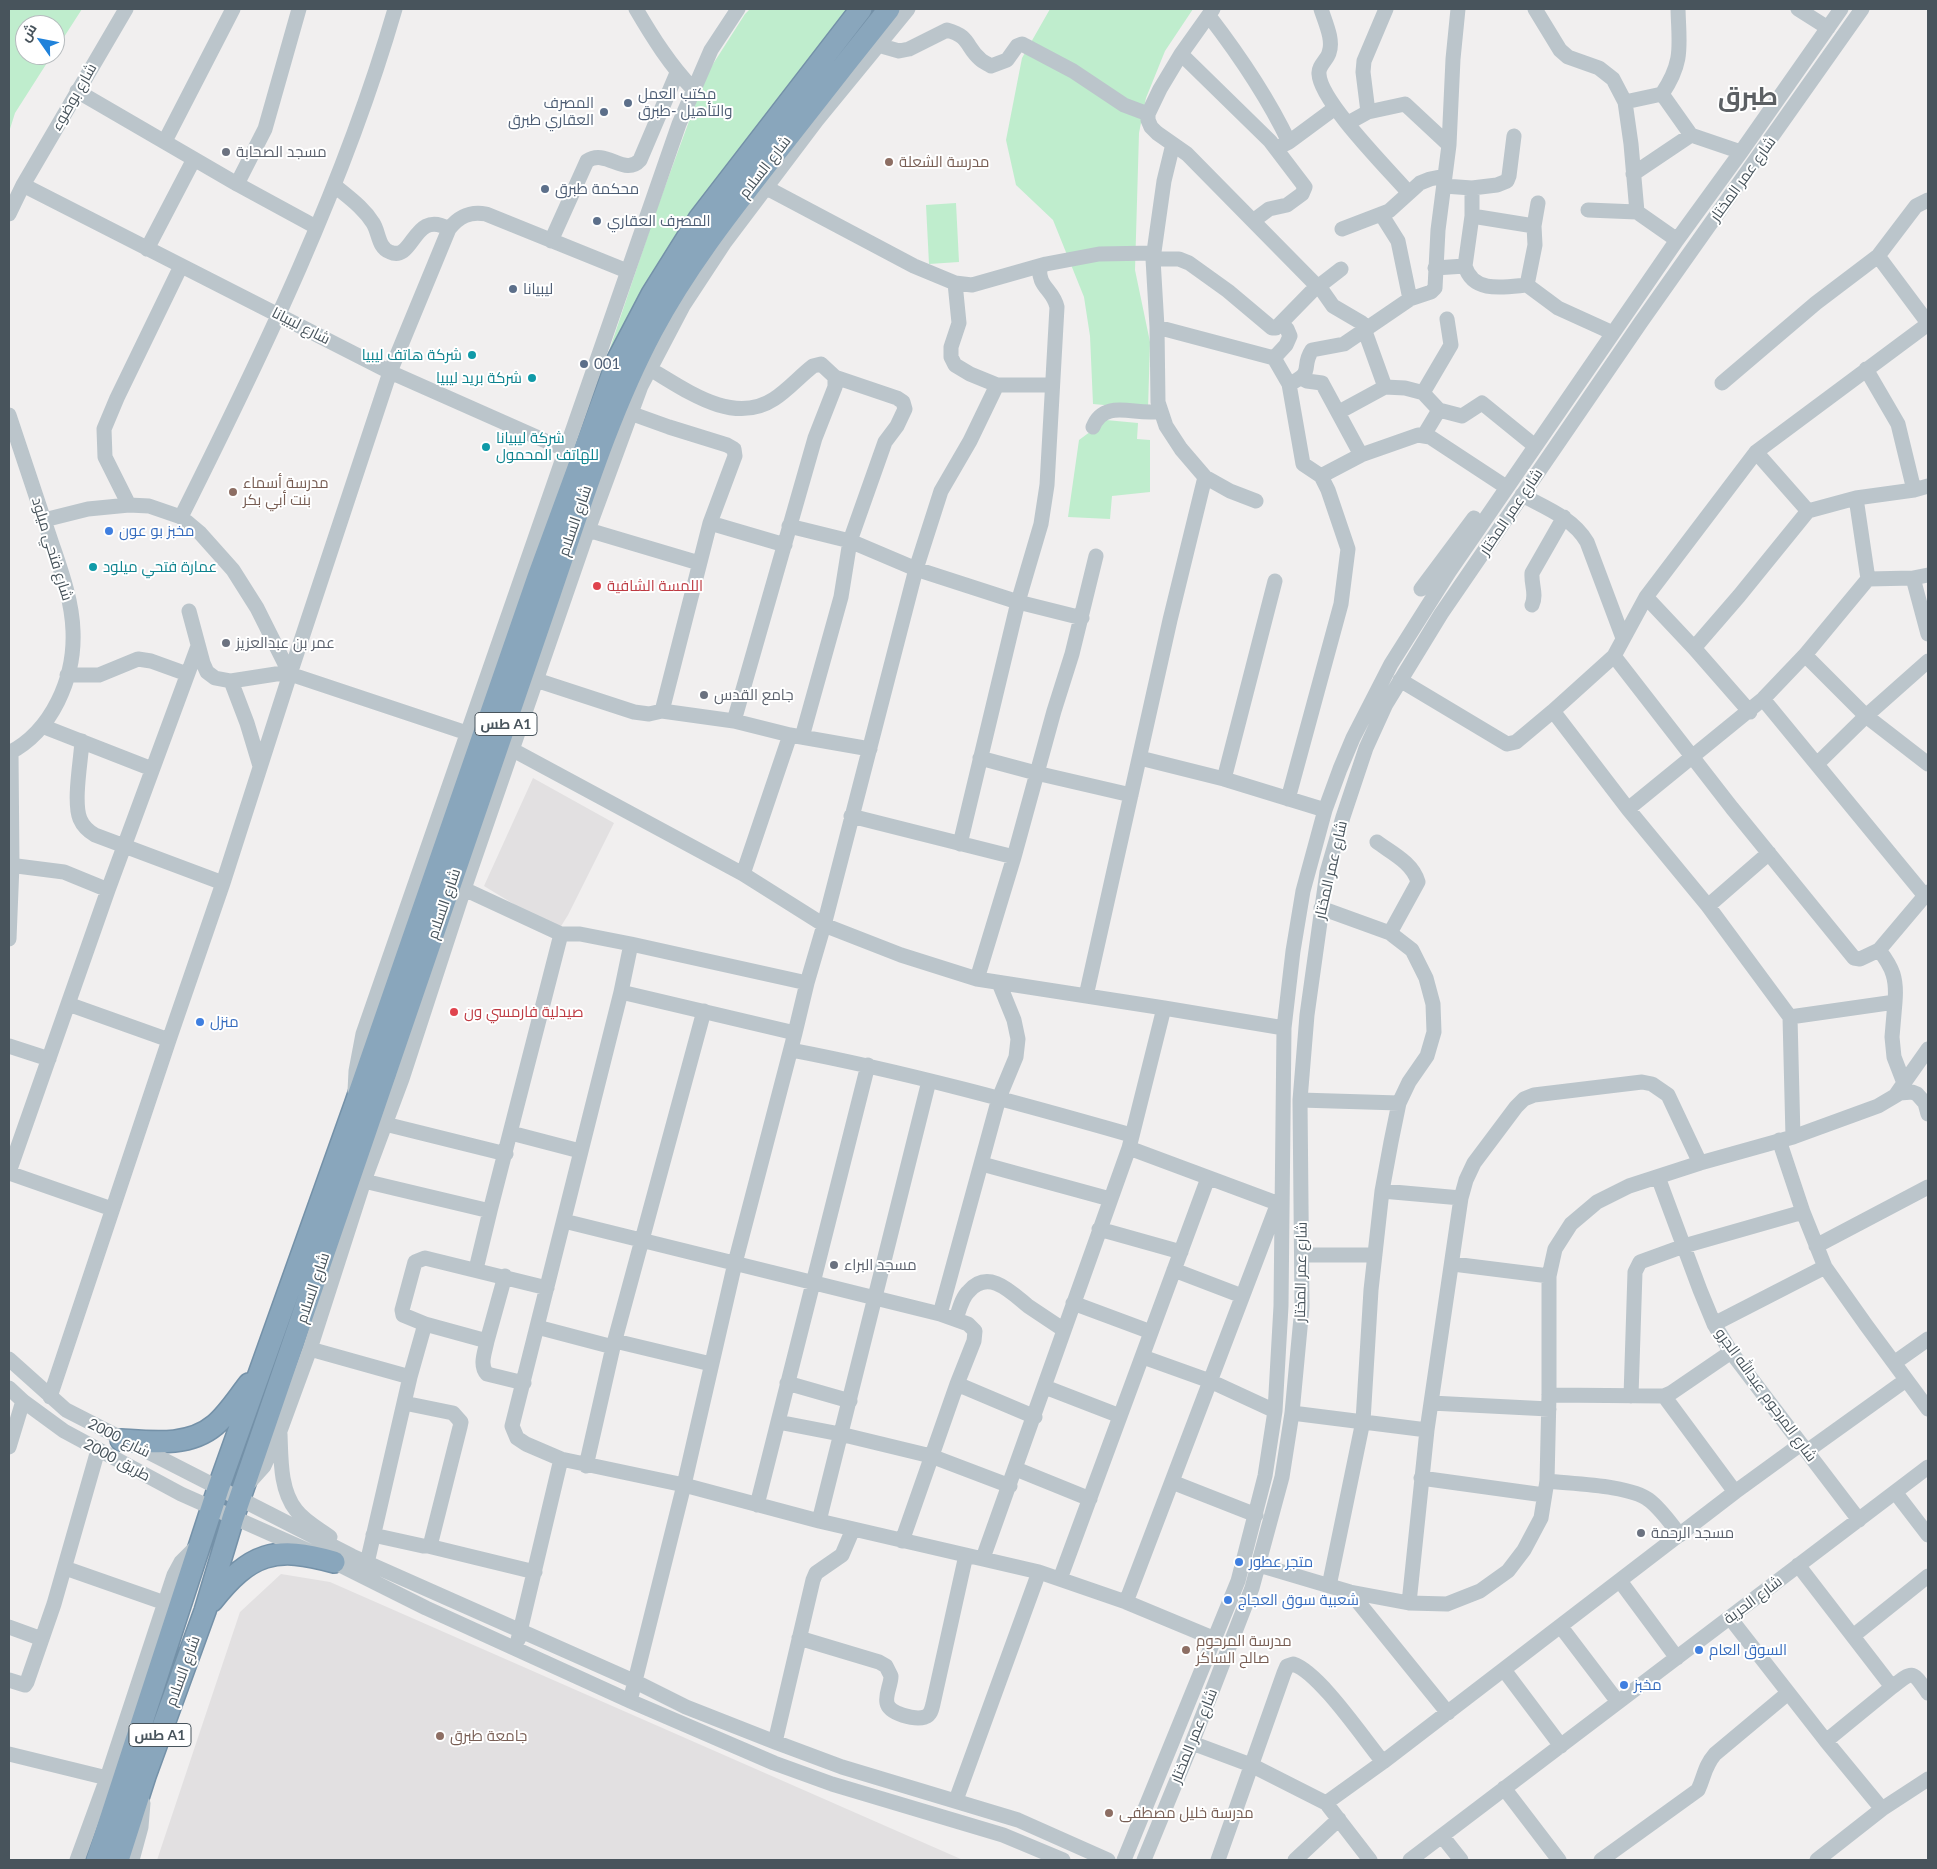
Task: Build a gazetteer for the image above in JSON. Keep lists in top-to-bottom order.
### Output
{
  "streets": {
    "highway": ["شارع السلام", "طس A1"],
    "street": [
      "شارع بوضوء",
      "شارع عمر المختار",
      "شارع ليبيانا",
      "شارع فتحي ميلود",
      "شارع المرحوم عبدالله الجرو",
      "شارع 2000",
      "طريق 2000",
      "شارع الحرية"
    ]
  },
  "crossings": [
    ["شارع بوضوء", "شارع ليبيانا"],
    ["شارع السلام", "شارع ليبيانا"],
    ["شارع السلام", "شارع 2000"],
    ["شارع السلام", "طريق 2000"],
    ["شارع المرحوم عبدالله الجرو", "شارع الحرية"],
    ["شارع 2000", "طريق 2000"]
  ],
  "districts": ["طبرق"],
  "places": [
    "مكتب العمل والتأهيل -طبرق",
    "المصرف العقاري طبرق",
    "مسجد الصحابة",
    "مدرسة الشعلة",
    "محكمة طبرق",
    "المصرف العقاري",
    "ليبيانا",
    "شركة هاتف ليبيا",
    "001",
    "شركة بريد ليبيا",
    "شركة ليبيانا للهاتف المحمول",
    "مدرسة أسماء بنت أبي بكر",
    "مخبز بو عون",
    "عمارة فتحي ميلود",
    "اللمسة الشافية",
    "عمر بن عبدالعزيز",
    "جامع القدس",
    "صيدلية فارمسي ون",
    "منزل",
    "مسجد البراء",
    "مسجد الرحمة",
    "متجر عطور",
    "شعبية سوق العجاج",
    "مدرسة المرحوم صالح الساكر",
    "السوق العام",
    "مخبز",
    "جامعة طبرق",
    "مدرسة خليل مصطفى"
  ],
  "north": "top left"
}
